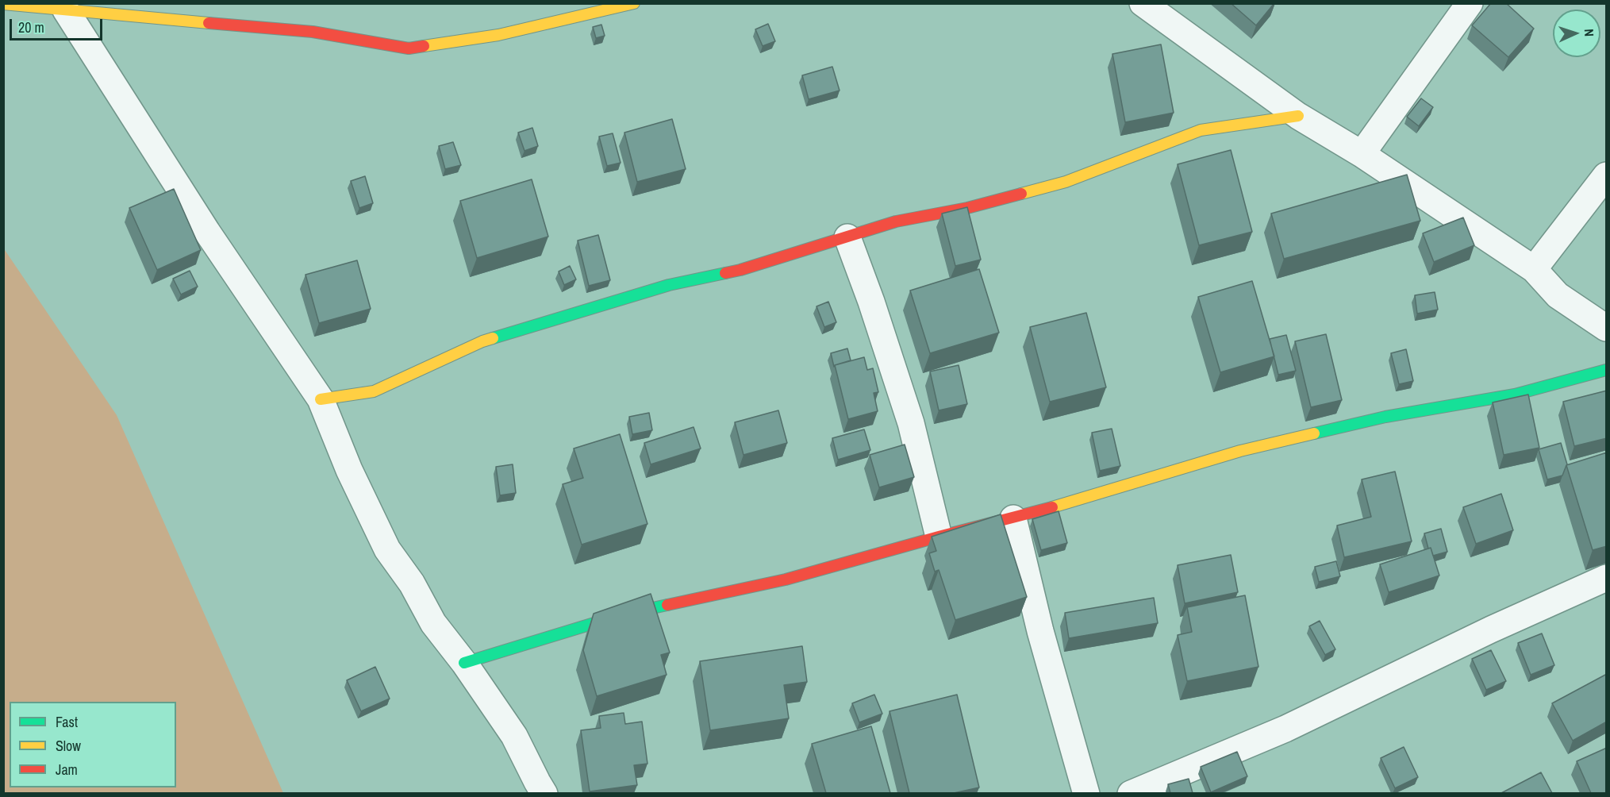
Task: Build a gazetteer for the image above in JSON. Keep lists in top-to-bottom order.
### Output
{
  "legend": ["Fast", "Slow", "Jam"],
  "scale_bar": "20 m",
  "north": "right"
}
